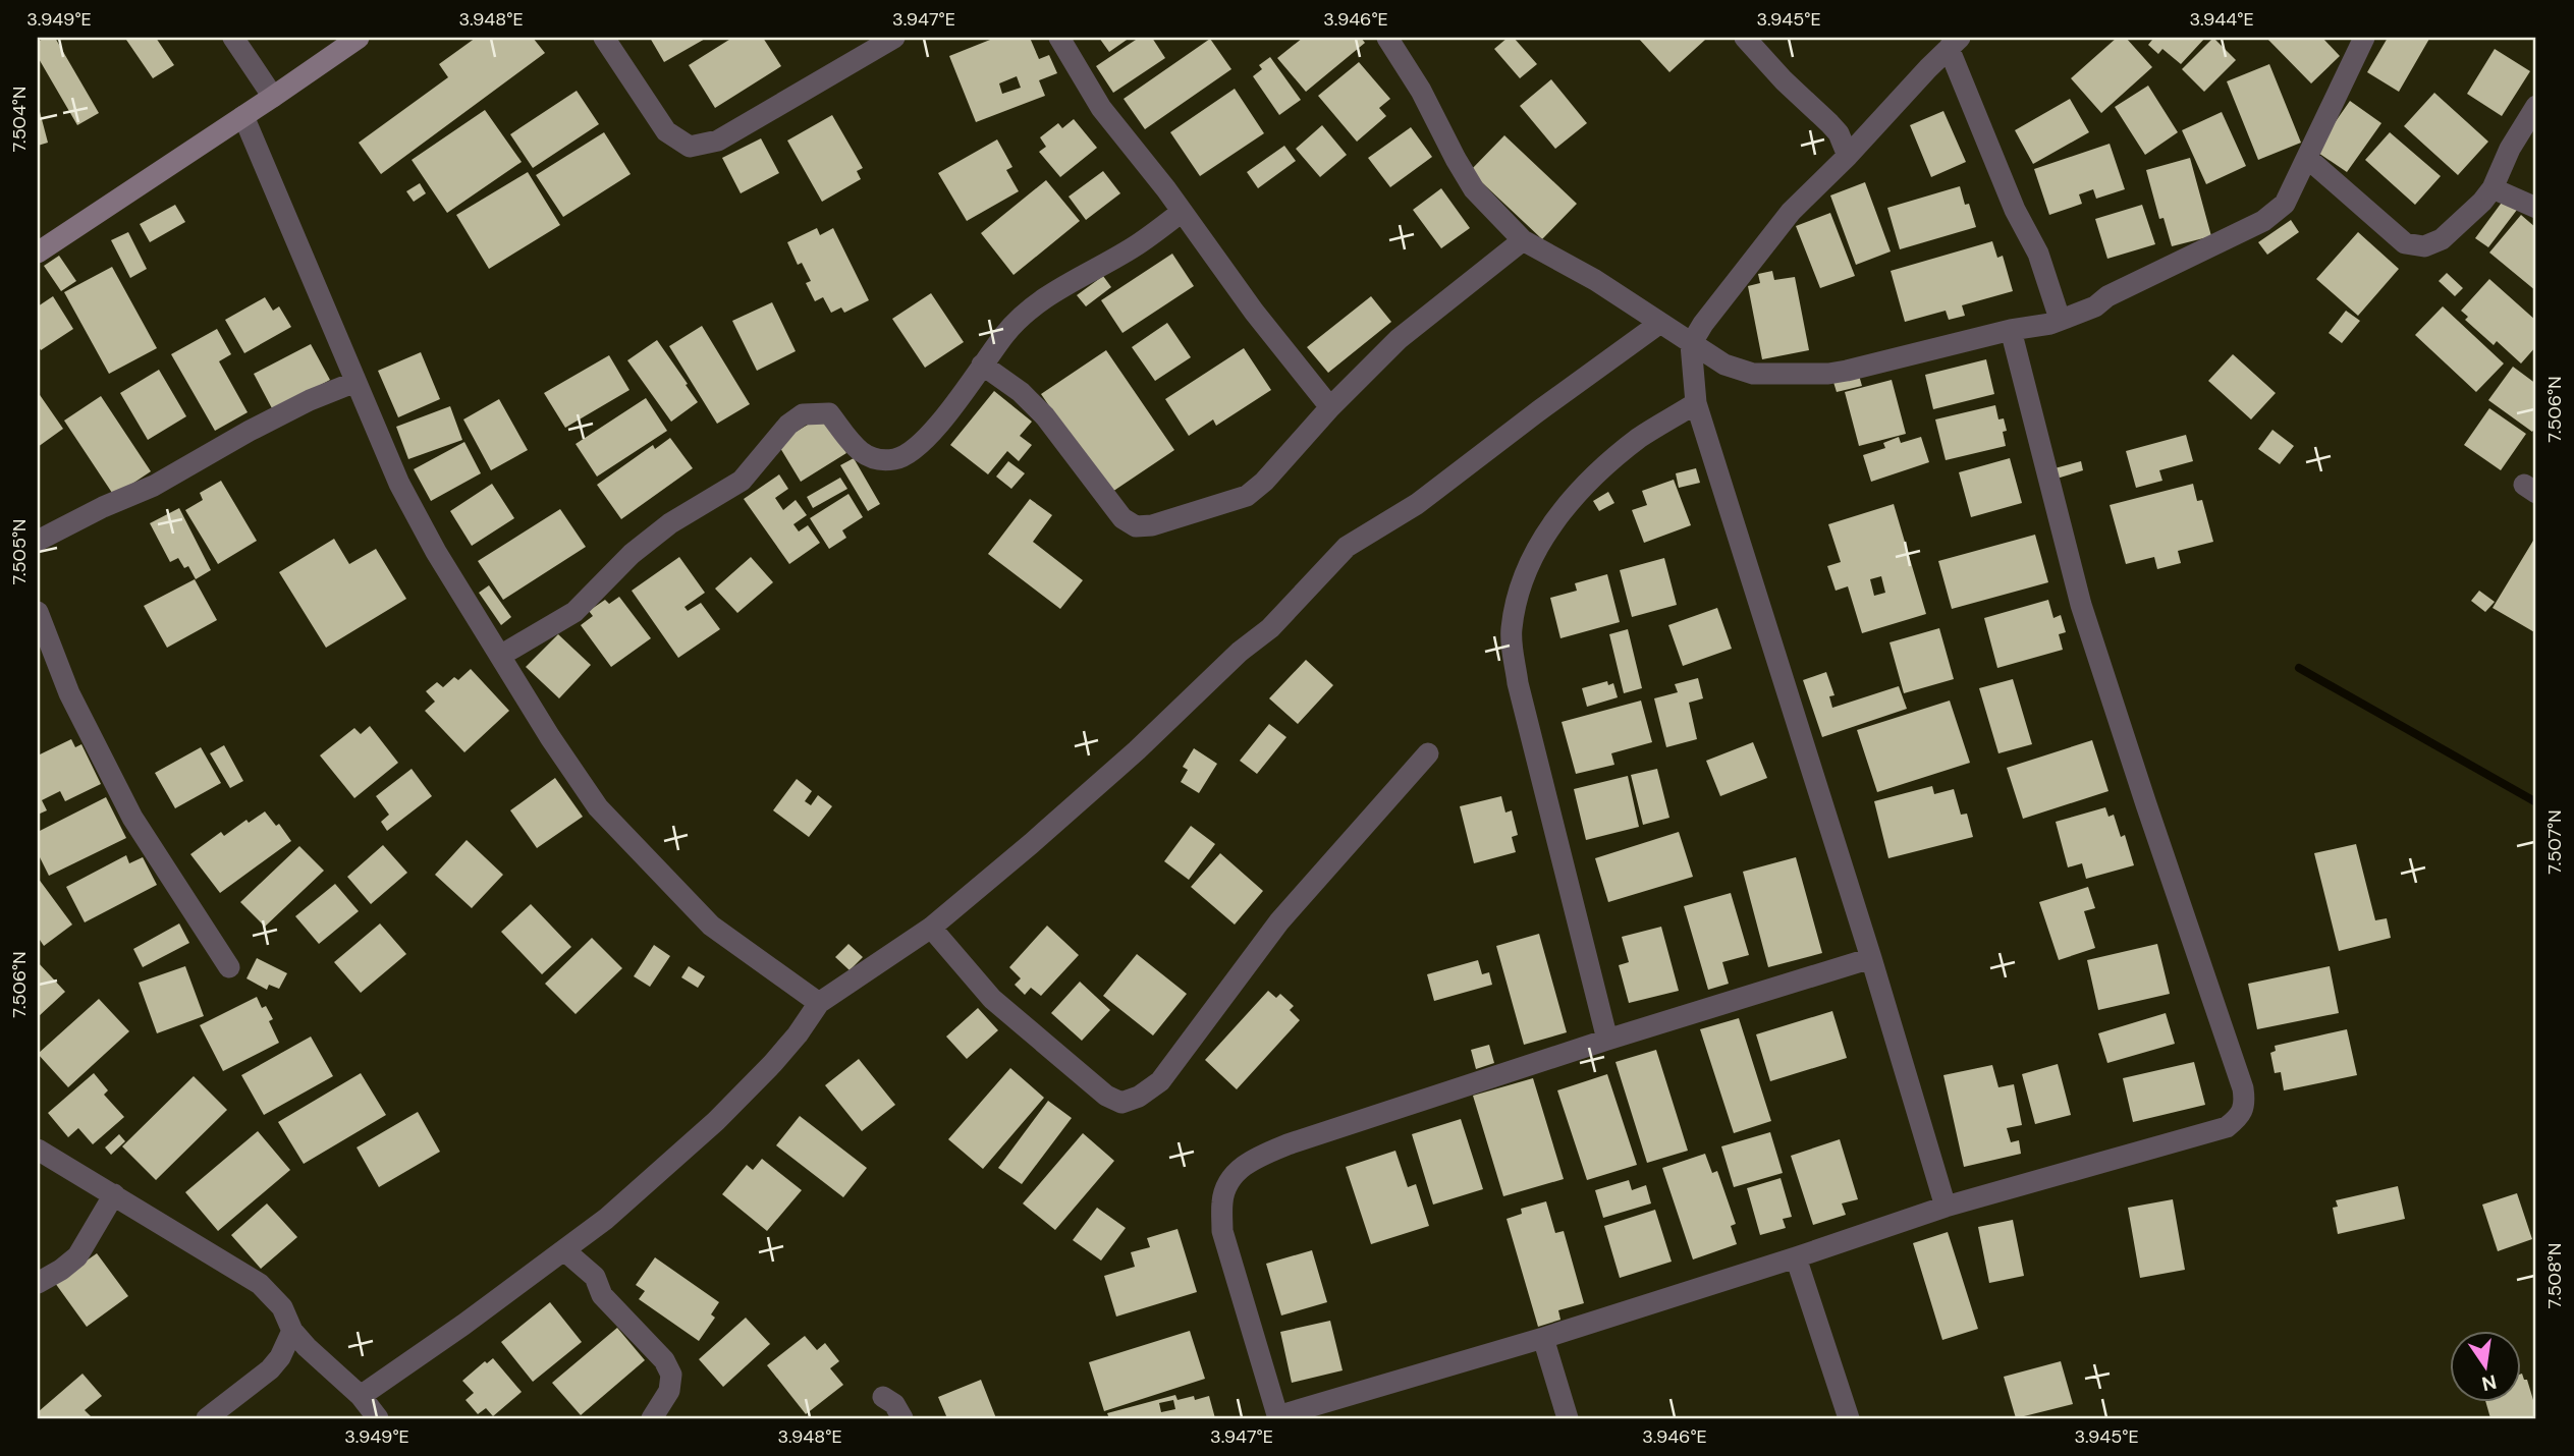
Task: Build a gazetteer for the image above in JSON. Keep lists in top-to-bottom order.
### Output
{
  "north": "bottom",
  "coordinates": [
    "3.949°E",
    "3.948°E",
    "3.947°E",
    "3.946°E",
    "3.945°E",
    "3.944°E",
    "7.504°N",
    "7.506°N",
    "7.505°N",
    "7.507°N",
    "7.508°N"
  ]
}
